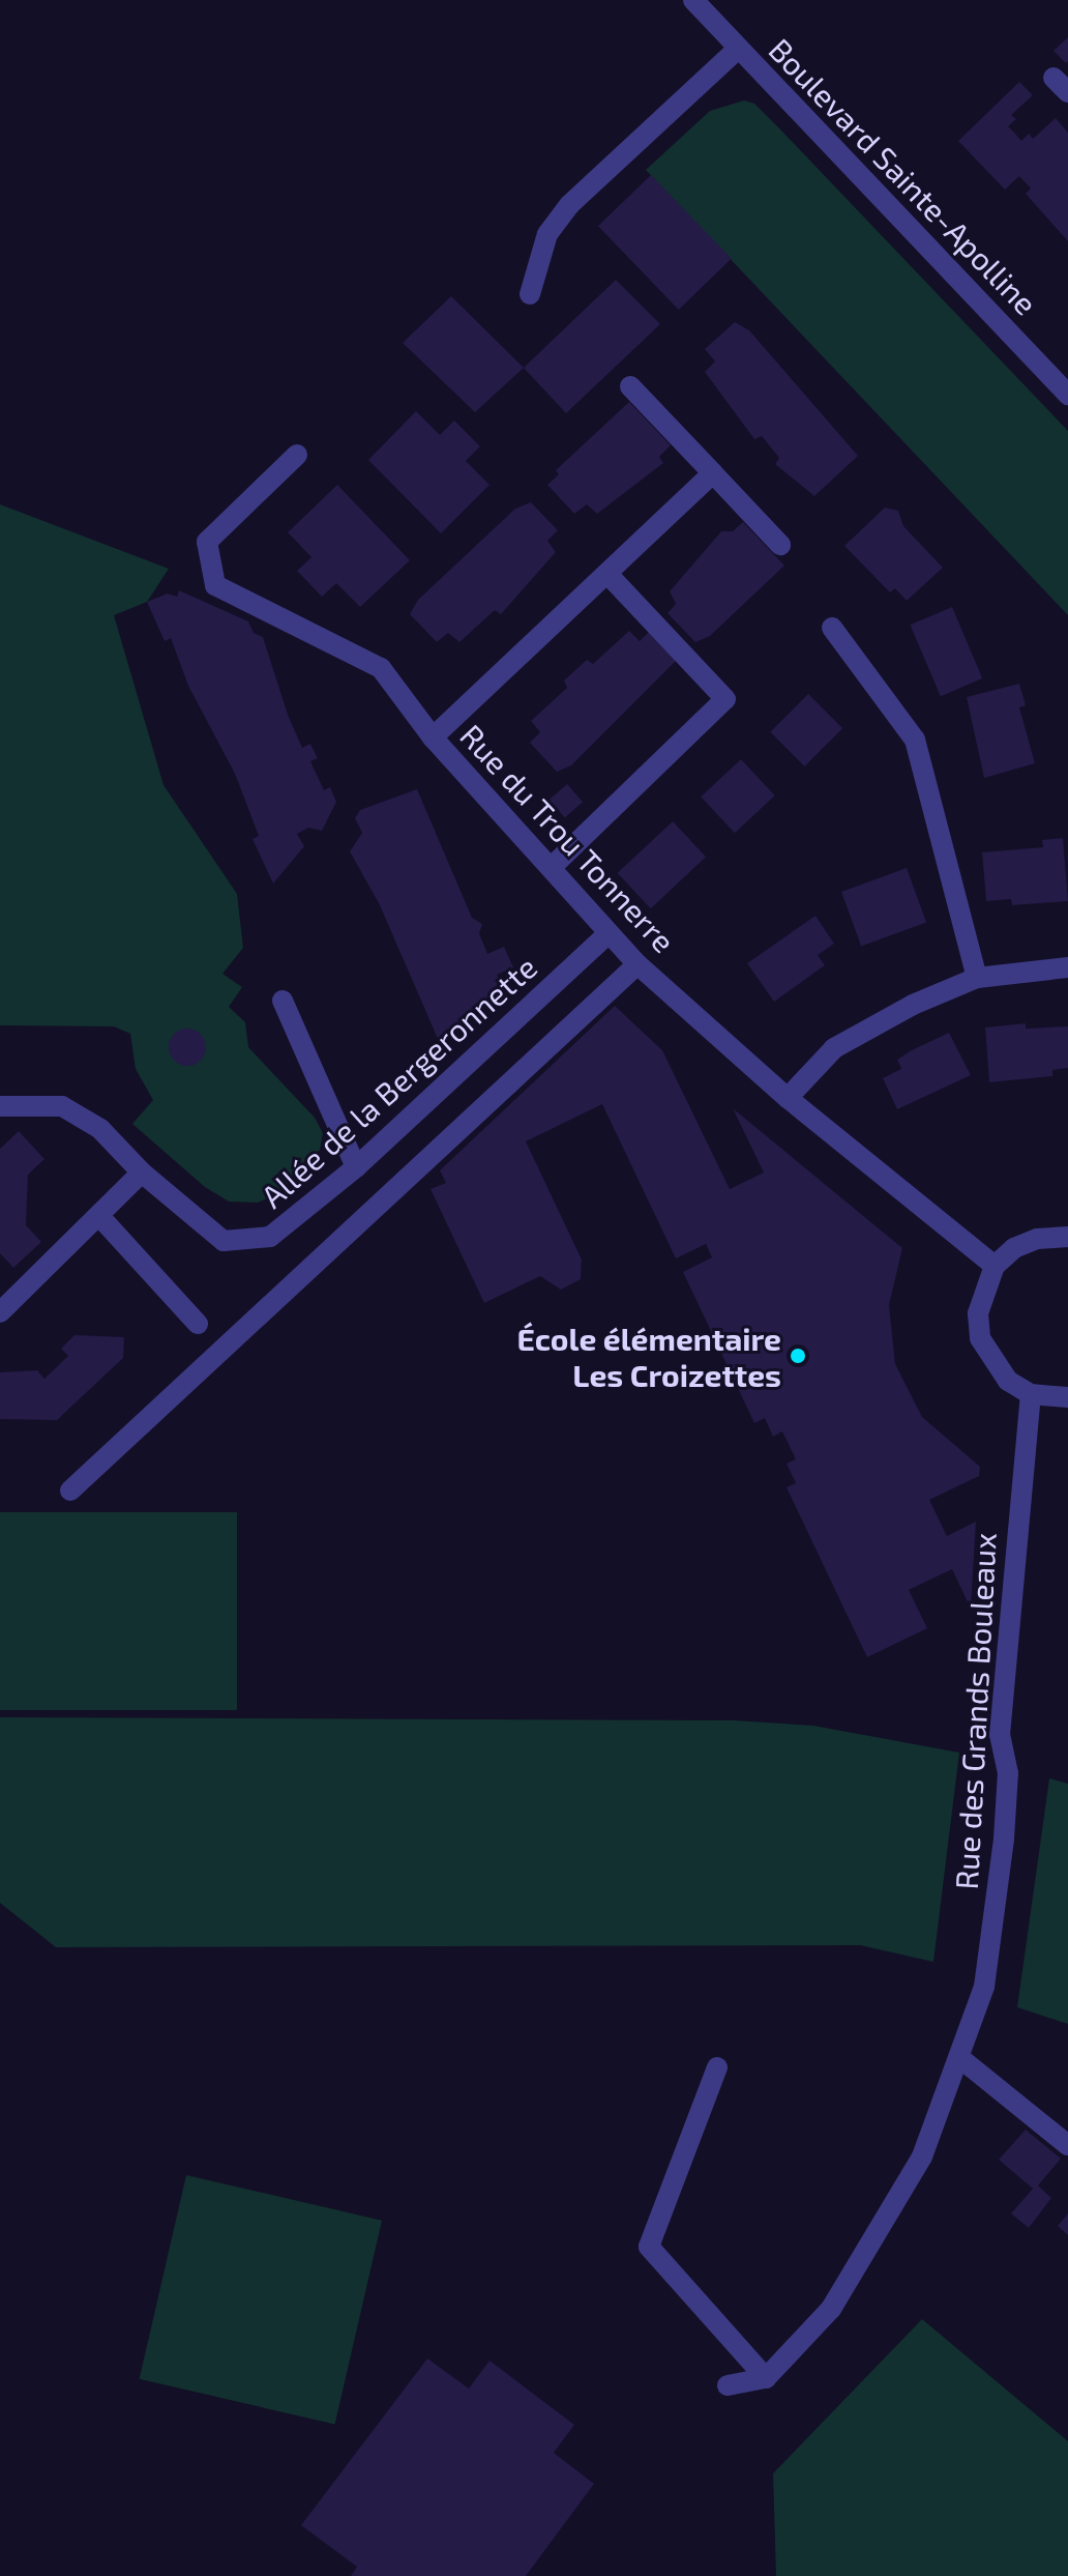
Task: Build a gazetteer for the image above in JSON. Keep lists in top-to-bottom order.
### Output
{
  "streets": {
    "street": [
      "Boulevard Sainte-Apolline",
      "Rue du Trou Tonnerre",
      "Allée de la Bergeronnette",
      "Rue des Grands Bouleaux"
    ]
  },
  "crossings": [
    ["Rue du Trou Tonnerre", "Allée de la Bergeronnette"]
  ],
  "places": ["École élémentaire Les Croizettes"]
}
